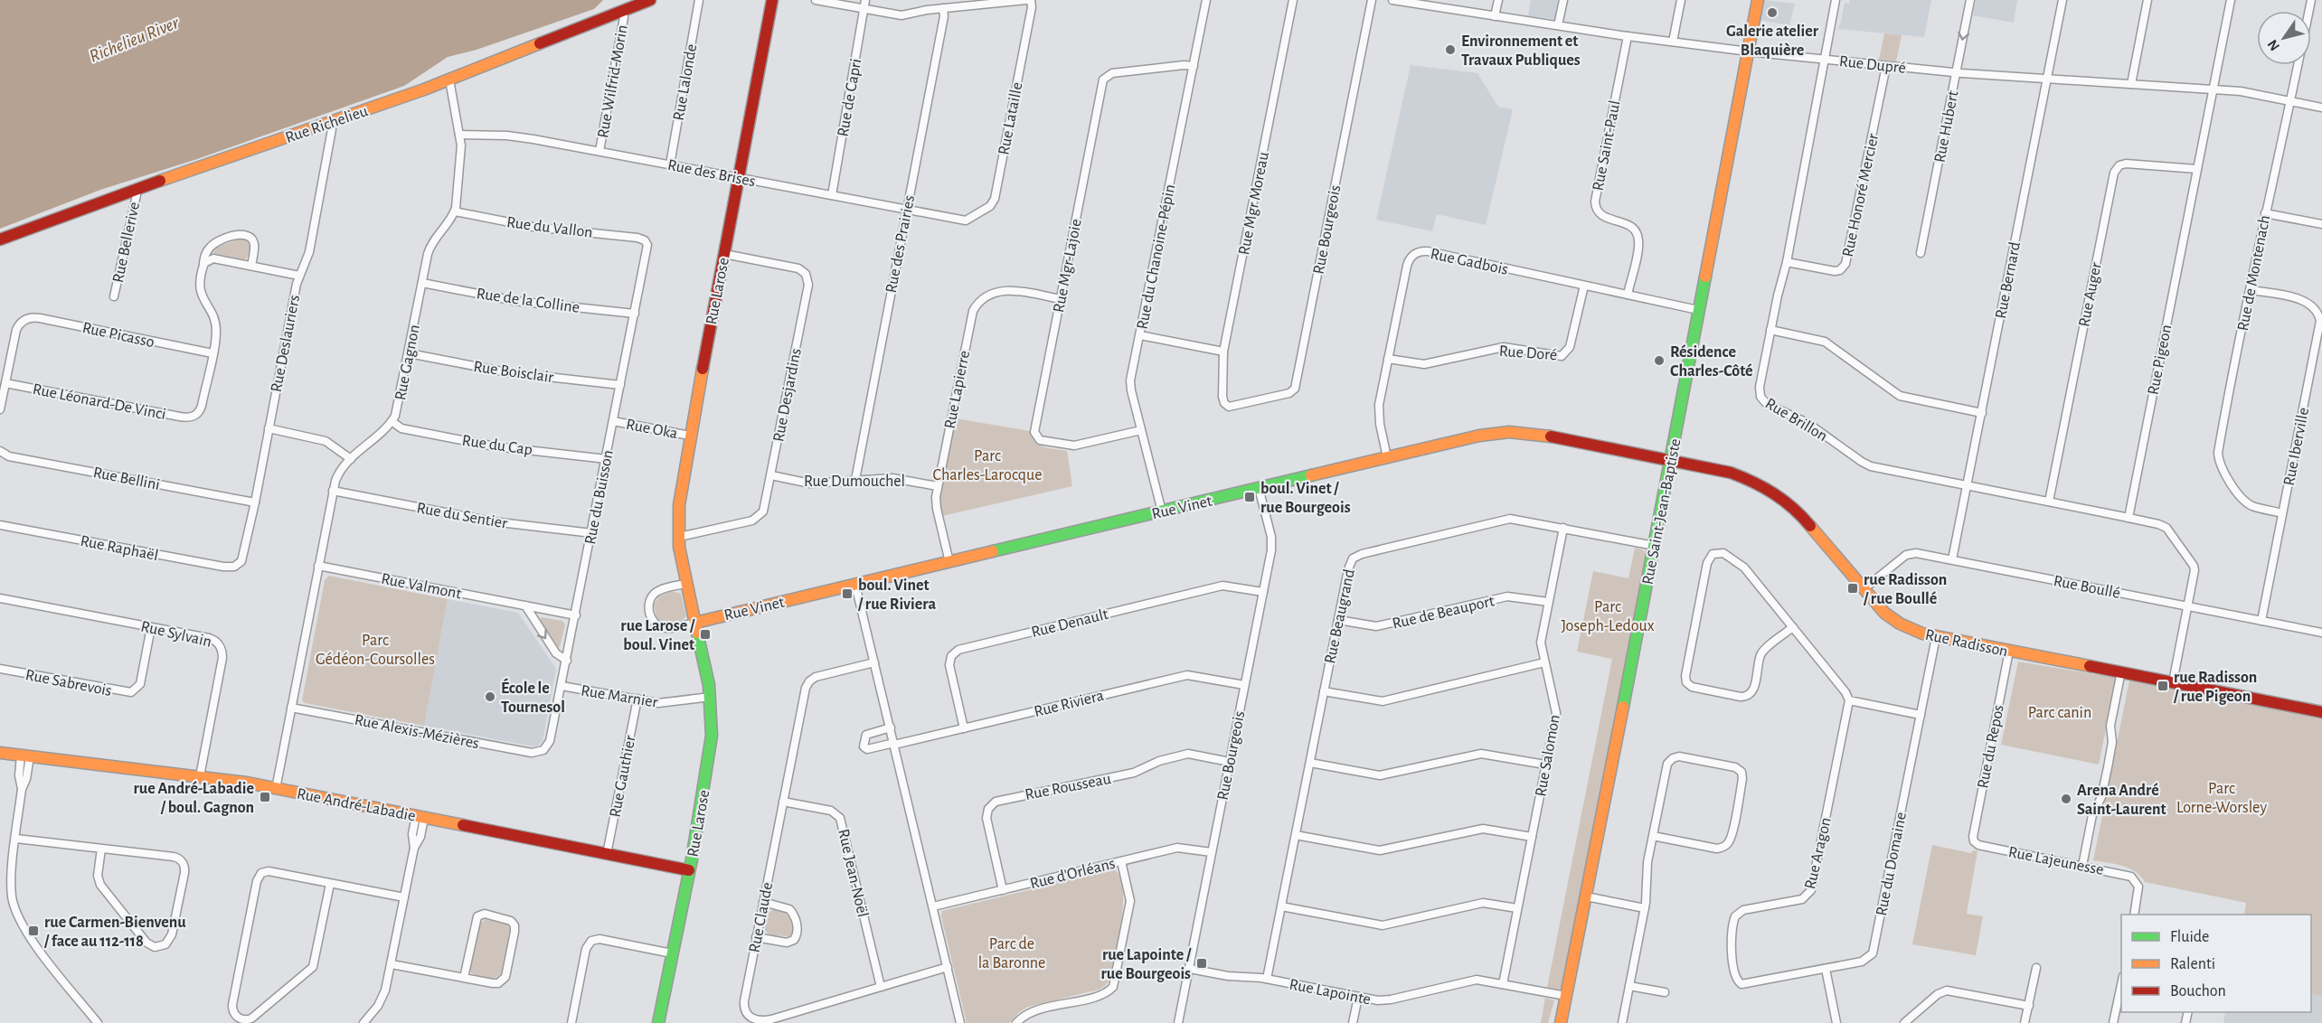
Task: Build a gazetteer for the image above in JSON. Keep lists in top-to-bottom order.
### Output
{
  "streets": {
    "street": [
      "Rue Dupré",
      "Rue Wilfrid-Morin",
      "Rue Lalonde",
      "Rue de Capri",
      "Rue Lataille",
      "Rue Richelieu",
      "Rue Hubert",
      "Rue Saint-Paul",
      "Rue des Brises",
      "Rue Honoré Mercier",
      "Rue Mgr Moreau",
      "Rue du Vallon",
      "Rue Bourgeois",
      "Rue Bellerive",
      "Rue des Prairies",
      "Rue du Chanoine-Pépin",
      "Rue Gadbois",
      "Rue Mgr-Lajoie",
      "Rue de Montenach",
      "Rue Bernard",
      "Rue Larose",
      "Rue Auger",
      "Rue de la Colline",
      "Rue Picasso",
      "Rue Deslauriers",
      "Rue Doré",
      "Rue Pigeon",
      "Rue Gagnon",
      "Rue Boisclair",
      "Rue Lapierre",
      "Rue Desjardins",
      "Rue Léonard-De Vinci",
      "Rue Brillon",
      "Rue Oka",
      "Rue du Cap",
      "Rue Iberville",
      "Rue Bellini",
      "Rue Dumouchel",
      "Rue du Buisson",
      "Rue Vinet",
      "Rue Saint-Jean-Baptiste",
      "Rue du Sentier",
      "Rue Raphaël",
      "Rue Valmont",
      "Rue Boullé",
      "Rue de Beauport",
      "Rue Beaugrand",
      "Rue Denault",
      "Rue Sylvain",
      "Rue Radisson",
      "Rue Sabrevois",
      "Rue Marnier",
      "Rue Riviera",
      "Rue Alexis-Mézières",
      "Rue du Repos",
      "Rue Salomon",
      "Rue Gauthier",
      "Rue Rousseau",
      "Rue André-Labadie",
      "Rue Aragon",
      "Rue Lajeunesse",
      "Rue du Domaine",
      "Rue Jean-Noël",
      "Rue d'Orléans",
      "Rue Claude",
      "Rue Lapointe"
    ]
  },
  "crossings": [
    ["Rue Dupré", "Rue Hubert"],
    ["Rue Dupré", "Rue Saint-Paul"],
    ["Rue Dupré", "Rue Honoré Mercier"],
    ["Rue Dupré", "Rue de Montenach"],
    ["Rue Dupré", "Rue Bernard"],
    ["Rue Dupré", "Rue Pigeon"],
    ["Rue Dupré", "Rue Brillon"],
    ["Rue Dupré", "Rue Saint-Jean-Baptiste"],
    ["Rue Wilfrid-Morin", "Rue Richelieu"],
    ["Rue Wilfrid-Morin", "Rue des Brises"],
    ["Rue Lalonde", "Rue des Brises"],
    ["Rue de Capri", "Rue des Brises"],
    ["Rue Lataille", "Rue des Brises"],
    ["Rue Richelieu", "Rue Bellerive"],
    ["Rue Richelieu", "Rue Deslauriers"],
    ["Rue Richelieu", "Rue Gagnon"],
    ["Rue Saint-Paul", "Rue Gadbois"],
    ["Rue des Brises", "Rue des Prairies"],
    ["Rue des Brises", "Rue Larose"],
    ["Rue des Brises", "Rue Gagnon"],
    ["Rue Honoré Mercier", "Rue Brillon"],
    ["Rue Mgr Moreau", "Rue Bourgeois"],
    ["Rue du Vallon", "Rue Gagnon"],
    ["Rue du Vallon", "Rue du Buisson"],
    ["Rue Bourgeois", "Rue Vinet"],
    ["Rue Bourgeois", "Rue Denault"],
    ["Rue Bourgeois", "Rue Riviera"],
    ["Rue Bourgeois", "Rue Rousseau"],
    ["Rue Bourgeois", "Rue d'Orléans"],
    ["Rue Bourgeois", "Rue Lapointe"],
    ["Rue des Prairies", "Rue Dumouchel"],
    ["Rue du Chanoine-Pépin", "Rue Mgr-Lajoie"],
    ["Rue du Chanoine-Pépin", "Rue Vinet"],
    ["Rue Gadbois", "Rue Doré"],
    ["Rue Gadbois", "Rue Vinet"],
    ["Rue Gadbois", "Rue Saint-Jean-Baptiste"],
    ["Rue Mgr-Lajoie", "Rue Lapierre"],
    ["Rue de Montenach", "Rue Iberville"],
    ["Rue Bernard", "Rue Brillon"],
    ["Rue Bernard", "Rue Boullé"],
    ["Rue Larose", "Rue Desjardins"],
    ["Rue Larose", "Rue Oka"],
    ["Rue Larose", "Rue Vinet"],
    ["Rue Larose", "Rue Marnier"],
    ["Rue Larose", "Rue André-Labadie"],
    ["Rue Auger", "Rue Pigeon"],
    ["Rue Auger", "Rue Brillon"],
    ["Rue de la Colline", "Rue Gagnon"],
    ["Rue de la Colline", "Rue du Buisson"],
    ["Rue Picasso", "Rue Léonard-De Vinci"],
    ["Rue Deslauriers", "Rue Bellini"],
    ["Rue Deslauriers", "Rue Raphaël"],
    ["Rue Pigeon", "Rue Brillon"],
    ["Rue Gagnon", "Rue Boisclair"],
    ["Rue Gagnon", "Rue du Cap"],
    ["Rue Gagnon", "Rue du Sentier"],
    ["Rue Gagnon", "Rue Valmont"],
    ["Rue Gagnon", "Rue Alexis-Mézières"],
    ["Rue Gagnon", "Rue André-Labadie"],
    ["Rue Boisclair", "Rue du Buisson"],
    ["Rue Lapierre", "Rue Dumouchel"],
    ["Rue Lapierre", "Rue Vinet"],
    ["Rue Desjardins", "Rue Dumouchel"],
    ["Rue Oka", "Rue du Buisson"],
    ["Rue du Cap", "Rue du Buisson"],
    ["Rue Iberville", "Rue Boullé"],
    ["Rue du Buisson", "Rue du Sentier"],
    ["Rue du Buisson", "Rue Valmont"],
    ["Rue du Buisson", "Rue Marnier"],
    ["Rue du Buisson", "Rue Alexis-Mézières"],
    ["Rue Vinet", "Rue Saint-Jean-Baptiste"],
    ["Rue Vinet", "Rue Radisson"],
    ["Rue Saint-Jean-Baptiste", "Rue Beaugrand"],
    ["Rue Saint-Jean-Baptiste", "Rue Radisson"],
    ["Rue Saint-Jean-Baptiste", "Rue Lapointe"],
    ["Rue Boullé", "Rue Radisson"],
    ["Rue de Beauport", "Rue Beaugrand"],
    ["Rue de Beauport", "Rue Salomon"],
    ["Rue Beaugrand", "Rue Salomon"],
    ["Rue Beaugrand", "Rue Lapointe"],
    ["Rue Denault", "Rue Riviera"],
    ["Rue Sylvain", "Rue Sabrevois"],
    ["Rue Sylvain", "Rue André-Labadie"],
    ["Rue Radisson", "Rue du Repos"],
    ["Rue Radisson", "Rue du Domaine"],
    ["Rue Marnier", "Rue Gauthier"],
    ["Rue du Repos", "Rue Lajeunesse"],
    ["Rue Salomon", "Rue Lapointe"],
    ["Rue Gauthier", "Rue André-Labadie"],
    ["Rue Rousseau", "Rue d'Orléans"],
    ["Rue Aragon", "Rue du Domaine"],
    ["Rue Jean-Noël", "Rue Claude"]
  ],
  "water": ["Richelieu River"],
  "parks": [
    "Parc Charles-Larocque",
    "Parc Joseph-Ledoux",
    "Parc Gédéon-Coursolles",
    "Parc canin",
    "Parc Lorne-Worsley",
    "Parc de la Baronne"
  ],
  "places": {
    "other": [
      "Galerie atelier Blaquière",
      "Environnement et Travaux Publiques",
      "Résidence Charles-Côté",
      "École le Tournesol",
      "Arena André Saint-Laurent"
    ],
    "transit": [
      "boul. Vinet / rue Bourgeois",
      "rue Radisson / rue Boullé",
      "boul. Vinet / rue Riviera",
      "rue Larose / boul. Vinet",
      "rue Radisson / rue Pigeon",
      "rue André-Labadie / boul. Gagnon",
      "rue Carmen-Bienvenu / face au 112-118",
      "rue Lapointe / rue Bourgeois"
    ]
  },
  "legend": ["Fluide", "Ralenti", "Bouchon"],
  "north": "bottom left"
}
